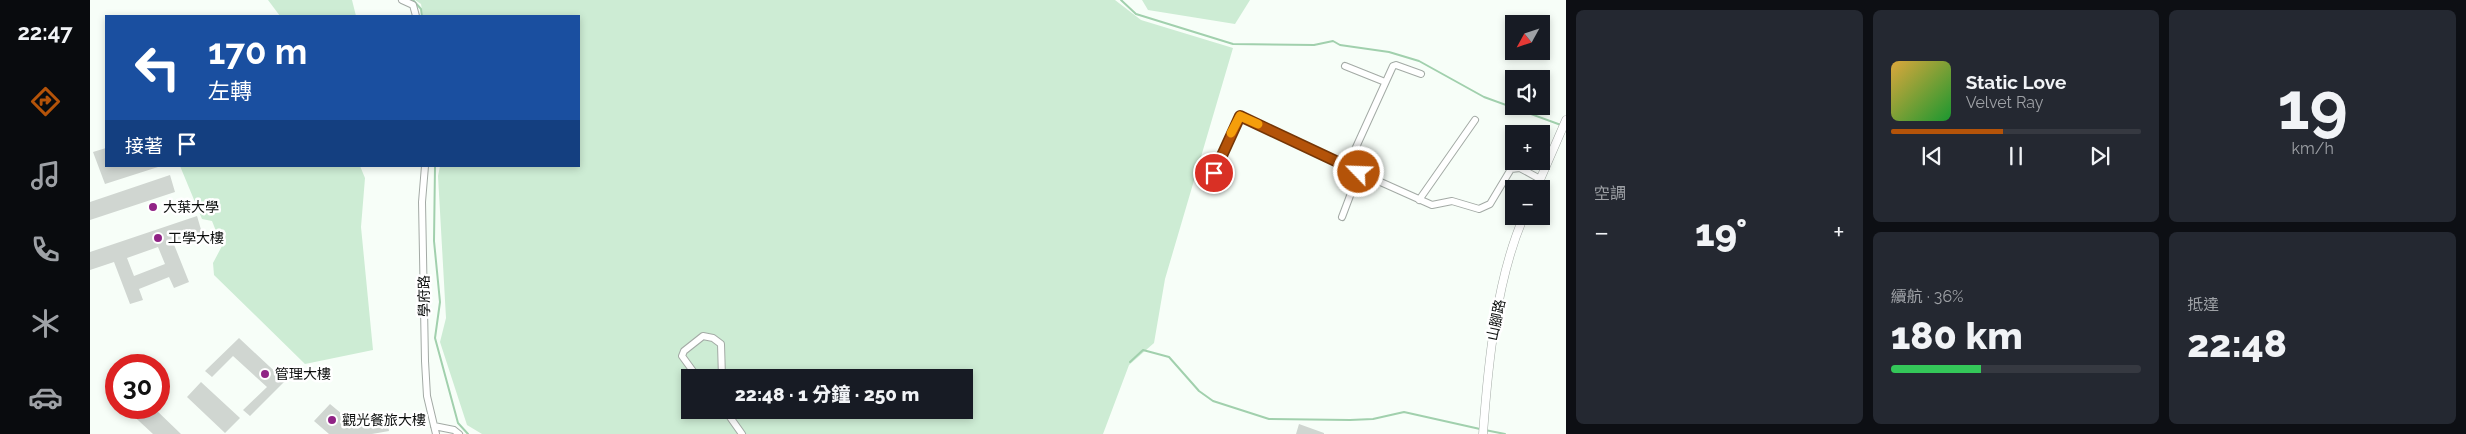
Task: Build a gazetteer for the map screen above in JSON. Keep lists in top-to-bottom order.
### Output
{
  "streets": {
    "main road": ["山腳路"],
    "street": ["學府路"]
  },
  "places": [
    "大葉大學",
    "工學大樓",
    "管理大樓",
    "觀光餐旅大樓"
  ],
  "north": "bottom left",
  "page": {
    "tabs": "22:47",
    "tile": [
      "空調",
      ["19", "km/h"],
      ["續航 · 36%", "180 km"],
      ["抵達", "22:48"]
    ],
    "map_buttons": ["+", "−"],
    "turn": ["170 m", "左轉"],
    "song": ["Static Love", "Velvet Ray"],
    "then": "接著",
    "heat": ["−", "19°", "+"],
    "limit": "30",
    "trip": "22:48 · 1 分鐘 · 250 m"
  }
}
